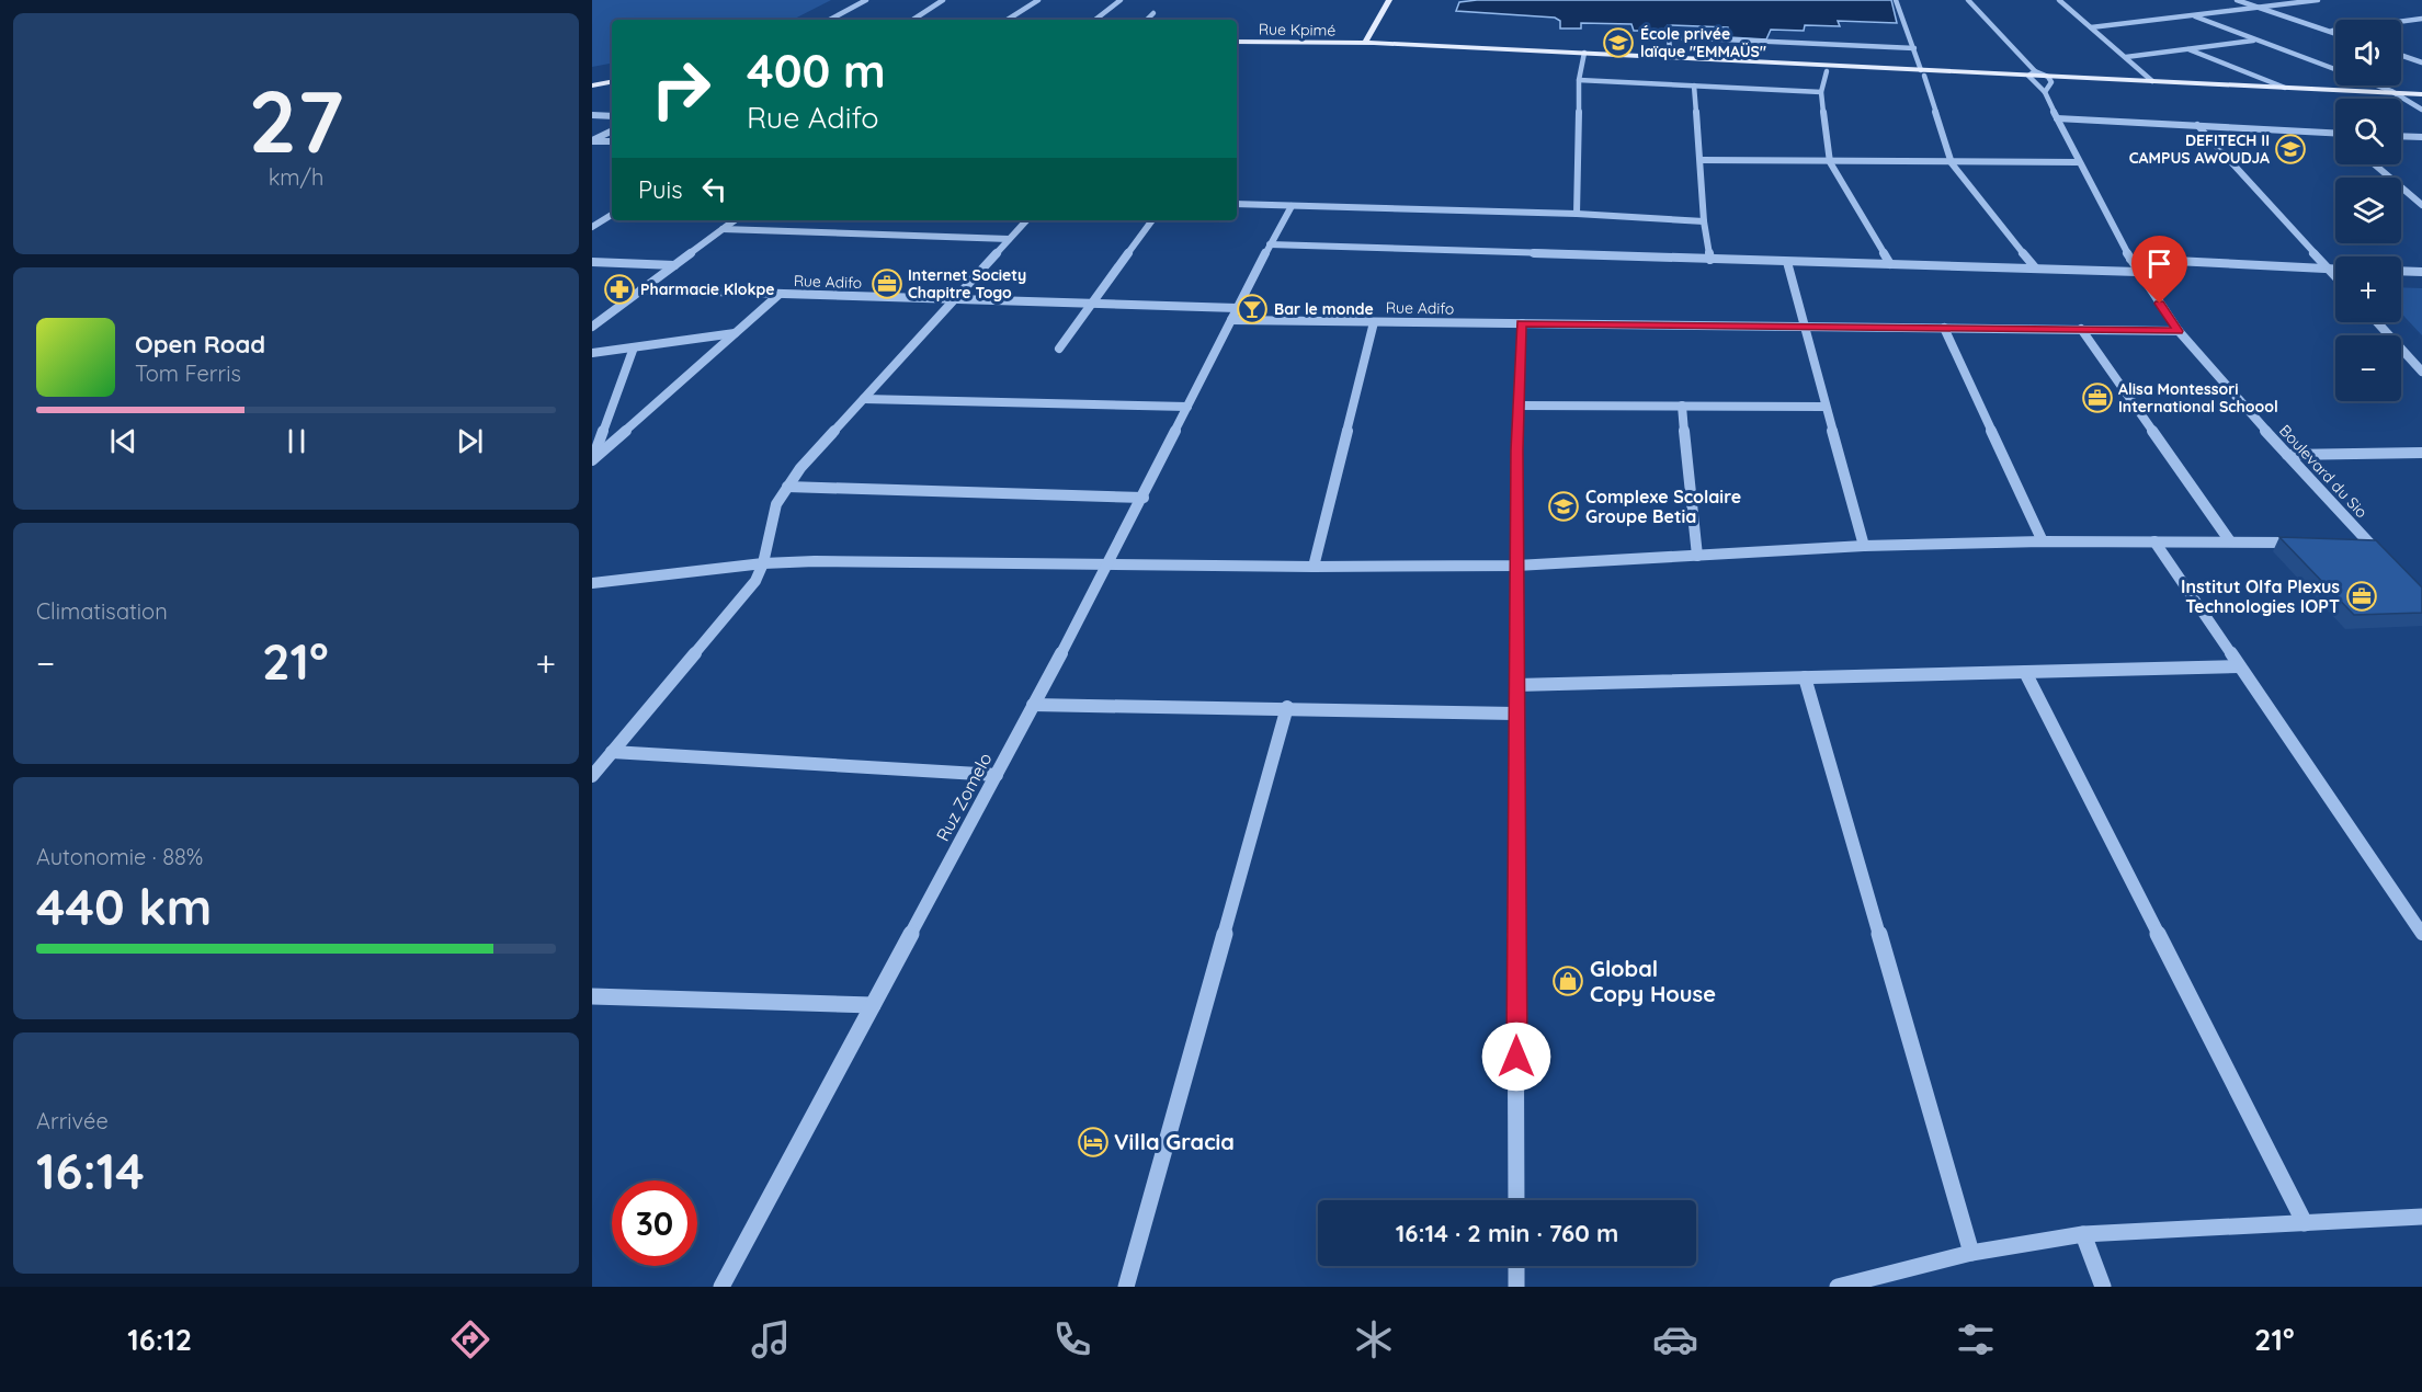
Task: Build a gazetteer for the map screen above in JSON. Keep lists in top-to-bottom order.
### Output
{
  "streets": {
    "main road": ["Rue Kpimé"],
    "street": ["Rue Adifo", "Boulevard du Sio", "Ruz Zomelo"]
  },
  "crossings": [
    ["Rue Adifo", "Boulevard du Sio"],
    ["Rue Adifo", "Ruz Zomelo"]
  ],
  "places": {
    "school or university": ["École privée laïque \"EMMAÜS\"", "DEFITECH II CAMPUS AWOUDJA", "Complexe Scolaire Groupe Betia"],
    "office": ["Internet Society Chapitre Togo", "Alisa Montessori International Schoool", "Institut Olfa Plexus Technologies IOPT"],
    "pharmacy": ["Pharmacie Klokpe"],
    "bar": ["Bar le monde"],
    "shop": ["Global Copy House"],
    "hotel": ["Villa Gracia"]
  },
  "page": {
    "tile": [
      ["27", "km/h"],
      "Climatisation",
      ["Autonomie · 88%", "440 km"],
      ["Arrivée", "16:14"]
    ],
    "map_buttons": ["+", "−"],
    "turn": ["400 m", "Rue Adifo"],
    "then": "Puis",
    "song": ["Open Road", "Tom Ferris"],
    "heat": ["−", "21°", "+"],
    "limit": "30",
    "trip": "16:14 · 2 min · 760 m",
    "tabs": ["16:12", "21°"]
  }
}
